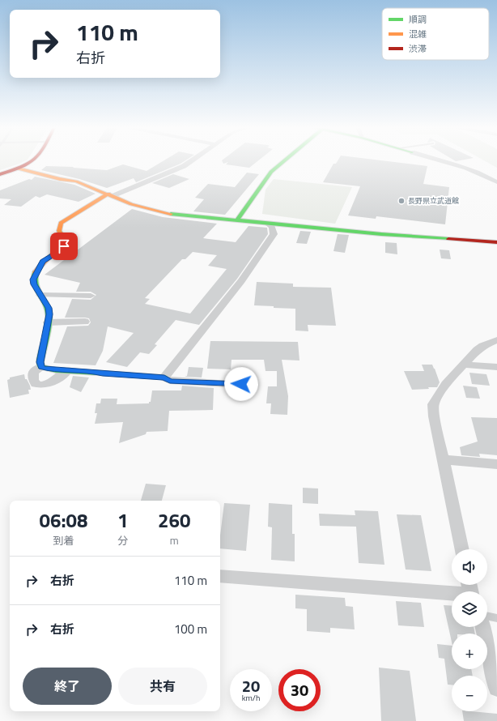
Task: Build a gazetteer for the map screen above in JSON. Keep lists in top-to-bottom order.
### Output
{
  "places": ["長野県立武道館"],
  "legend": ["順調", "混雑", "渋滞"],
  "page": {
    "turn": ["110 m", "右折"],
    "eta": [
      "06:08",
      "到着",
      "1",
      "分",
      "260",
      "m"
    ],
    "map_buttons": ["+", "−"],
    "list": [
      {
        "name": "右折",
        "value": "110 m"
      },
      {
        "name": "右折",
        "value": "100 m"
      }
    ],
    "buttons": ["終了", "共有"],
    "speed": "20 km/h",
    "limit": "30"
  }
}
